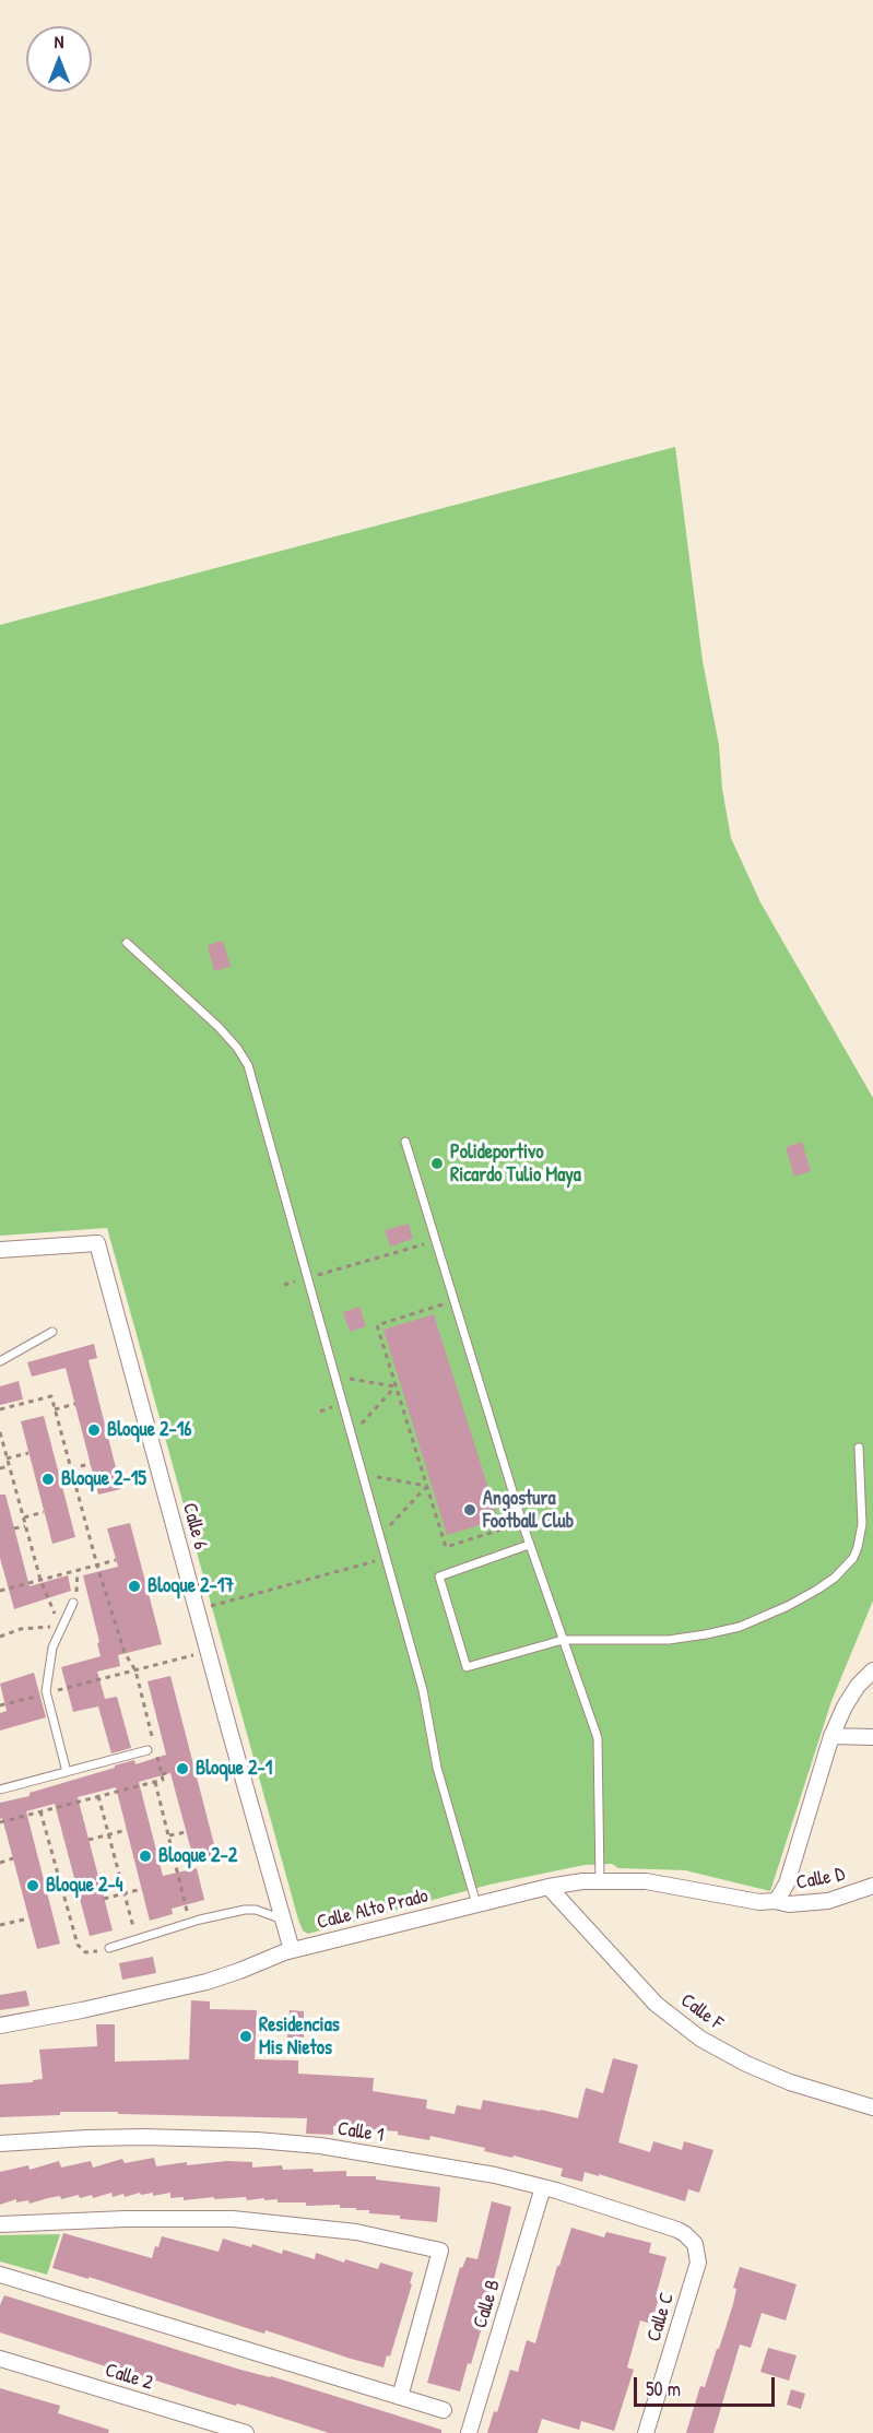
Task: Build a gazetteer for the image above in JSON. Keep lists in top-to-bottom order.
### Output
{
  "streets": {
    "street": [
      "Calle 6",
      "Calle D",
      "Calle Alto Prado",
      "Calle F",
      "Calle 1",
      "Calle B",
      "Calle C",
      "Calle 2"
    ]
  },
  "crossings": [
    ["Calle 6", "Calle Alto Prado"],
    ["Calle D", "Calle Alto Prado"],
    ["Calle Alto Prado", "Calle F"],
    ["Calle 1", "Calle B"],
    ["Calle 1", "Calle C"]
  ],
  "places": [
    "Polideportivo Ricardo Tulio Maya",
    "Bloque 2-16",
    "Bloque 2-15",
    "Angostura Football Club",
    "Bloque 2-17",
    "Bloque 2-1",
    "Bloque 2-2",
    "Bloque 2-4",
    "Residencias Mis Nietos"
  ],
  "scale_bar": "50 m",
  "north": "top"
}
